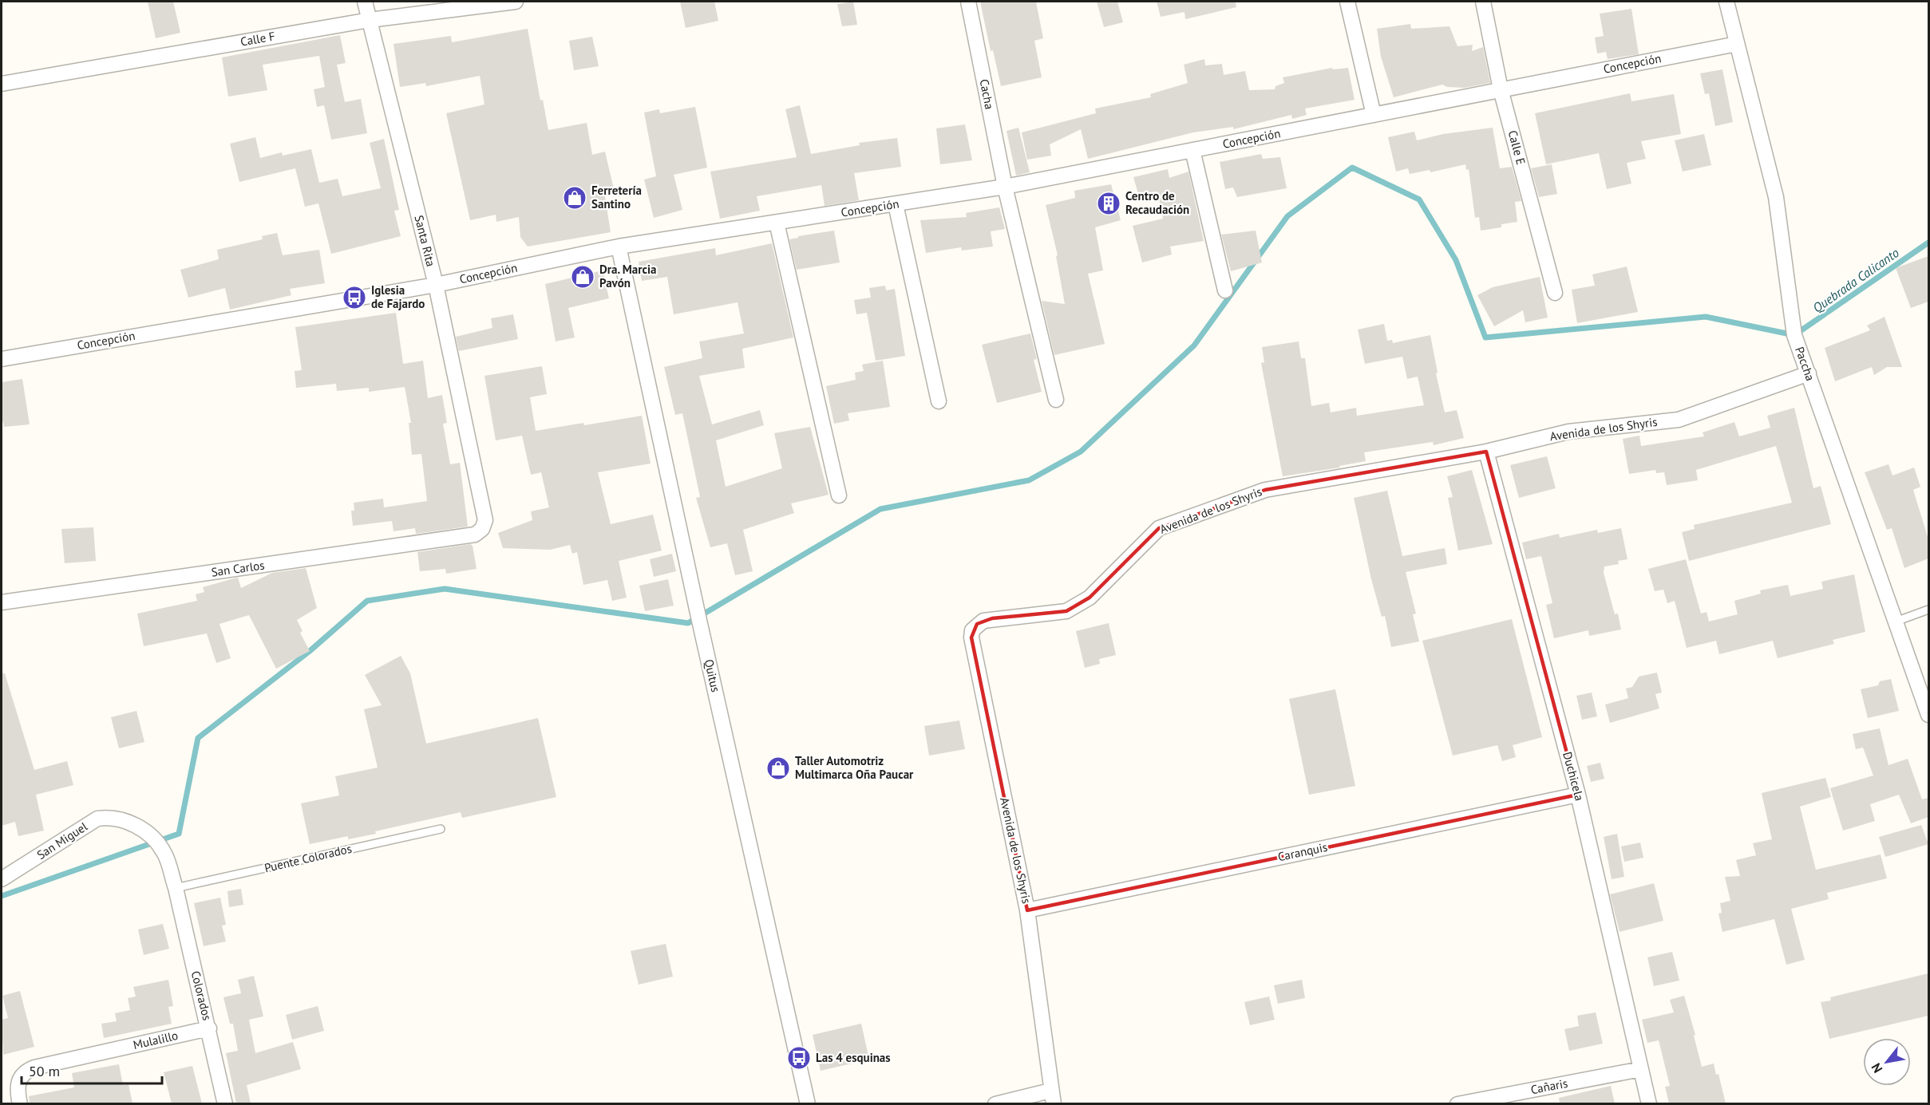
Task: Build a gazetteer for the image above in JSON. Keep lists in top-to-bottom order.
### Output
{
  "streets": {
    "street": [
      "Calle F",
      "Concepción",
      "Cacha",
      "Calle E",
      "Santa Rita",
      "Paccha",
      "Avenida de los Shyris",
      "San Carlos",
      "Quitus",
      "Duchicela",
      "San Miguel",
      "Caranquis",
      "Colorados",
      "Mulalillo",
      "Cañaris"
    ],
    "lane": ["Puente Colorados"]
  },
  "crossings": [
    ["Calle F", "Santa Rita"],
    ["Concepción", "Cacha"],
    ["Concepción", "Calle E"],
    ["Concepción", "Santa Rita"],
    ["Concepción", "Paccha"],
    ["Concepción", "Quitus"],
    ["Santa Rita", "San Carlos"],
    ["Paccha", "Avenida de los Shyris"],
    ["Avenida de los Shyris", "Duchicela"],
    ["Avenida de los Shyris", "Caranquis"],
    ["Duchicela", "Caranquis"],
    ["Duchicela", "Cañaris"],
    ["San Miguel", "Puente Colorados"],
    ["San Miguel", "Colorados"],
    ["Puente Colorados", "Colorados"],
    ["Colorados", "Mulalillo"]
  ],
  "water": ["Quebrada Calicanto"],
  "places": {
    "shop": ["Ferretería Santino", "Dra. Marcia Pavón", "Taller Automotriz Multimarca Oña Paucar"],
    "building": ["Centro de Recaudación"],
    "bus stop": ["Iglesia de Fajardo", "Las 4 esquinas"]
  },
  "scale_bar": "50 m",
  "north": "bottom left"
}
